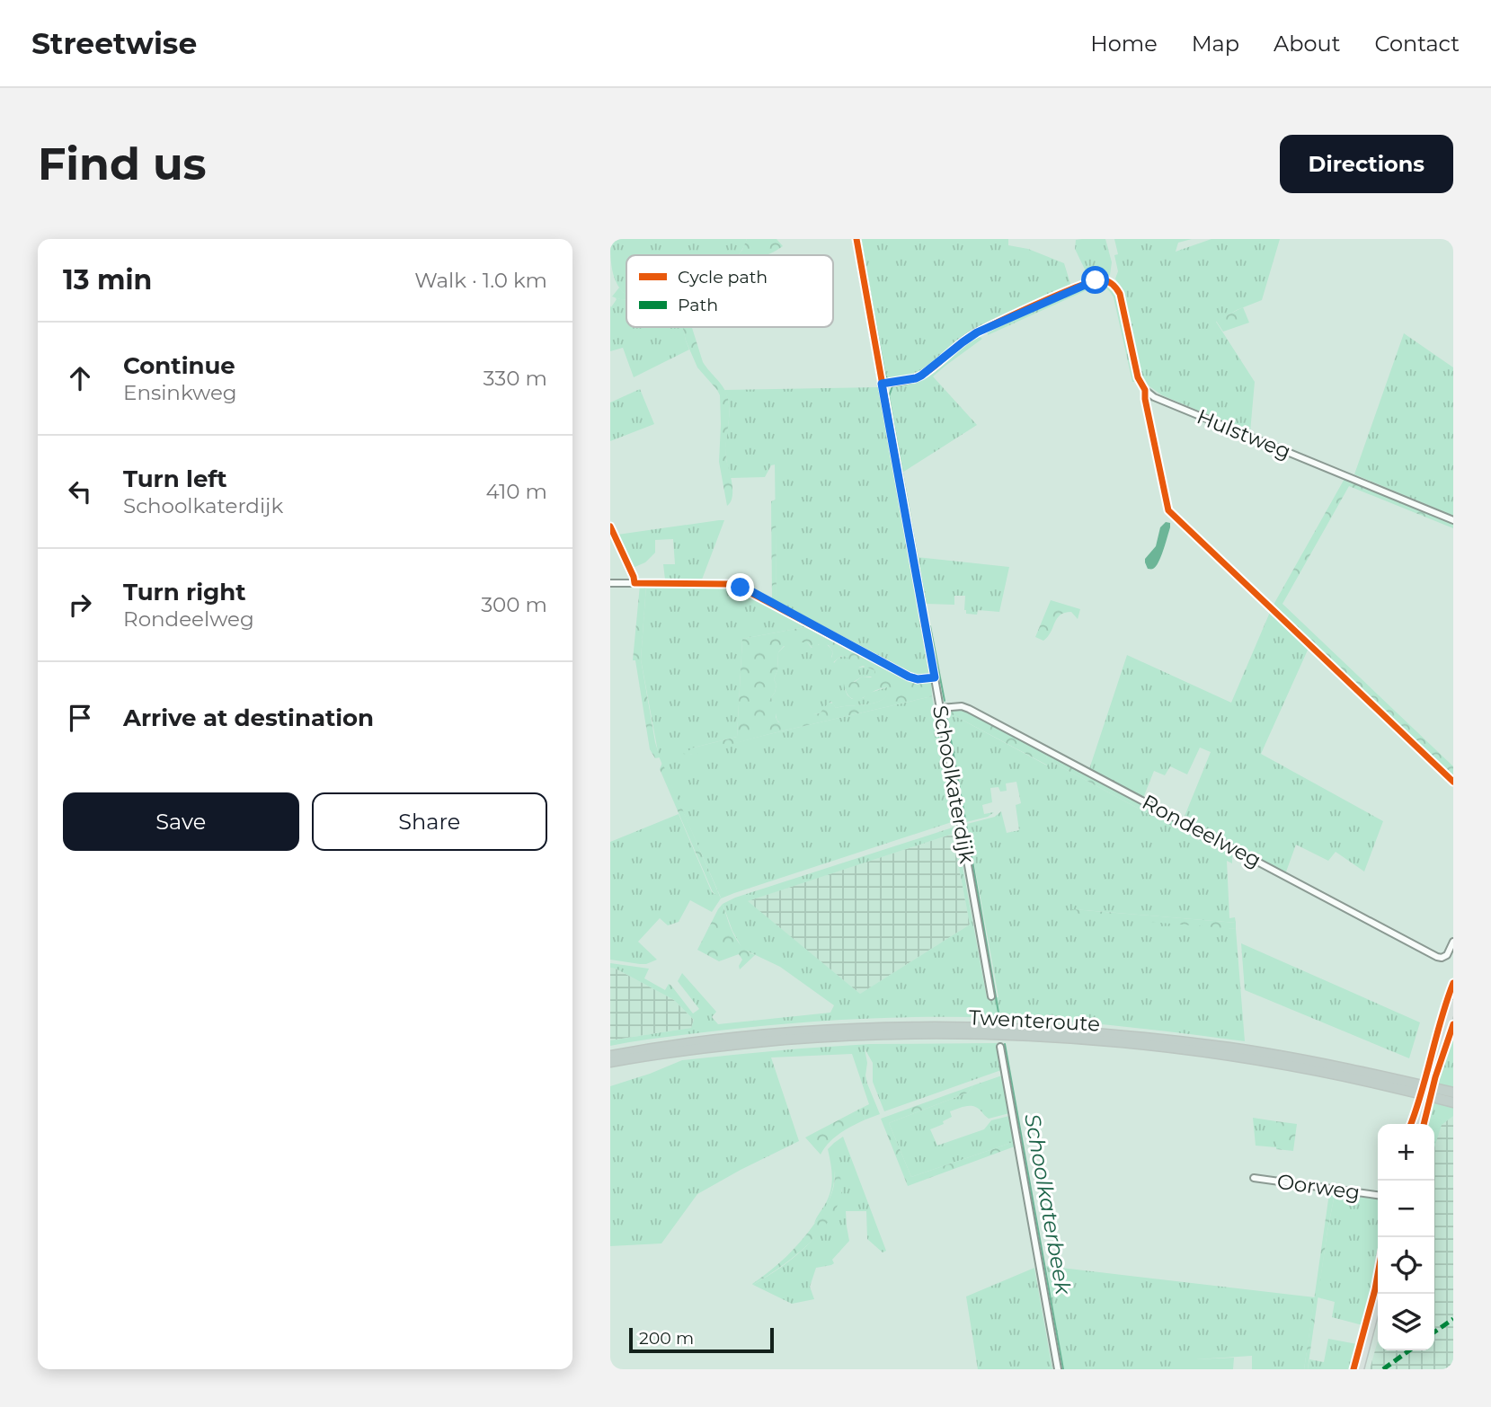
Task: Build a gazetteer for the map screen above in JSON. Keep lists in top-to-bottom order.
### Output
{
  "streets": {
    "highway": ["Twenteroute"],
    "street": [
      "Hulstweg",
      "Schoolkaterdijk",
      "Rondeelweg",
      "Oorweg"
    ]
  },
  "crossings": [
    ["Hulstweg", "Schoolkaterdijk"],
    ["Schoolkaterdijk", "Rondeelweg"]
  ],
  "water": ["Schoolkaterbeek"],
  "legend": ["Cycle path", "Path"],
  "scale_bar": "200 m",
  "page": {
    "header": "Streetwise",
    "nav": [
      "Home",
      "Map",
      "About",
      "Contact"
    ],
    "buttons": [
      "Directions",
      ["Save", "Share"]
    ],
    "title": "Find us",
    "heading": ["13 min", "Walk · 1.0 km"],
    "list": [
      ["Continue", "Ensinkweg", "330 m"],
      ["Turn left", "Schoolkaterdijk", "410 m"],
      ["Turn right", "Rondeelweg", "300 m"],
      "Arrive at destination"
    ],
    "map_buttons": ["+", "−"],
    "scale": "200 m"
  }
}
